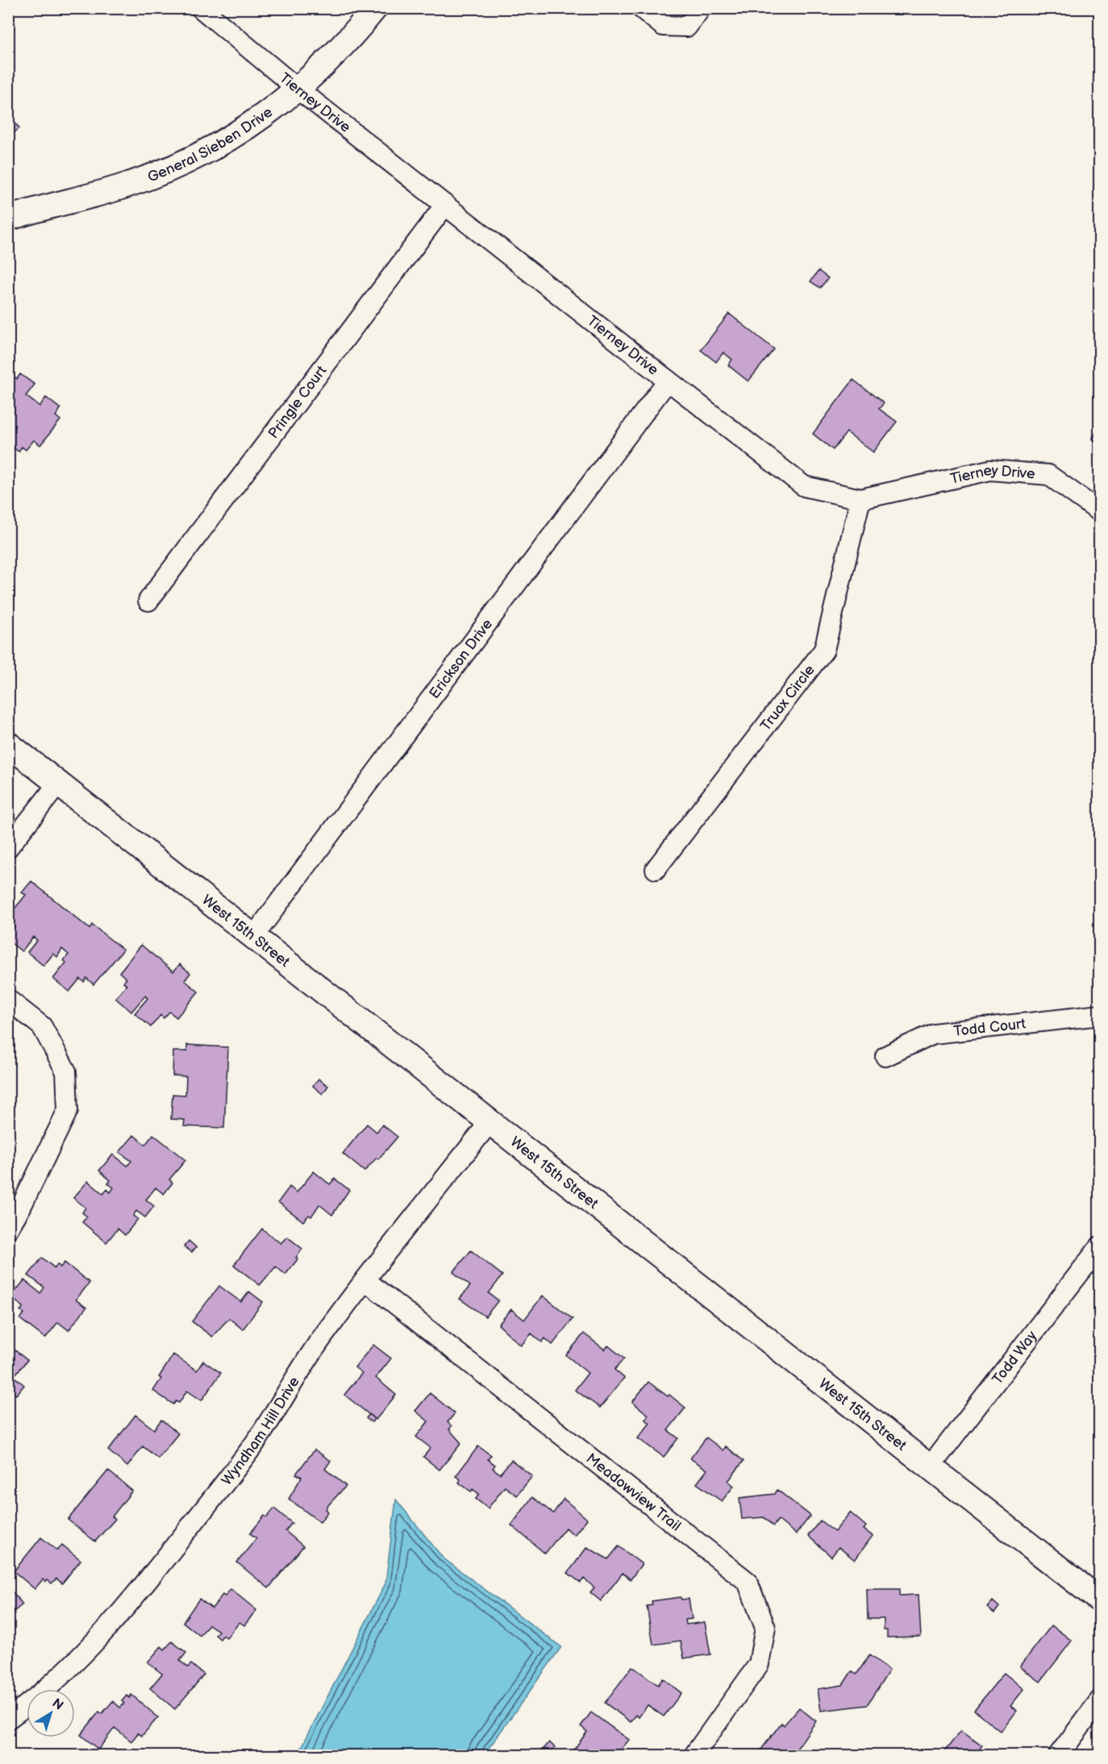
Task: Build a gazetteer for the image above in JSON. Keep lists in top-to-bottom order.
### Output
{
  "streets": {
    "street": [
      "Tierney Drive",
      "General Sieben Drive",
      "Pringle Court",
      "Erickson Drive",
      "Truax Circle",
      "West 15th Street",
      "Todd Court",
      "Todd Way",
      "Wyndham Hill Drive",
      "Meadowview Trail"
    ]
  },
  "crossings": [
    ["Tierney Drive", "General Sieben Drive"],
    ["Tierney Drive", "Pringle Court"],
    ["Tierney Drive", "Erickson Drive"],
    ["Tierney Drive", "Truax Circle"],
    ["Erickson Drive", "West 15th Street"],
    ["West 15th Street", "Todd Way"],
    ["West 15th Street", "Wyndham Hill Drive"],
    ["Wyndham Hill Drive", "Meadowview Trail"]
  ],
  "north": "top right"
}
